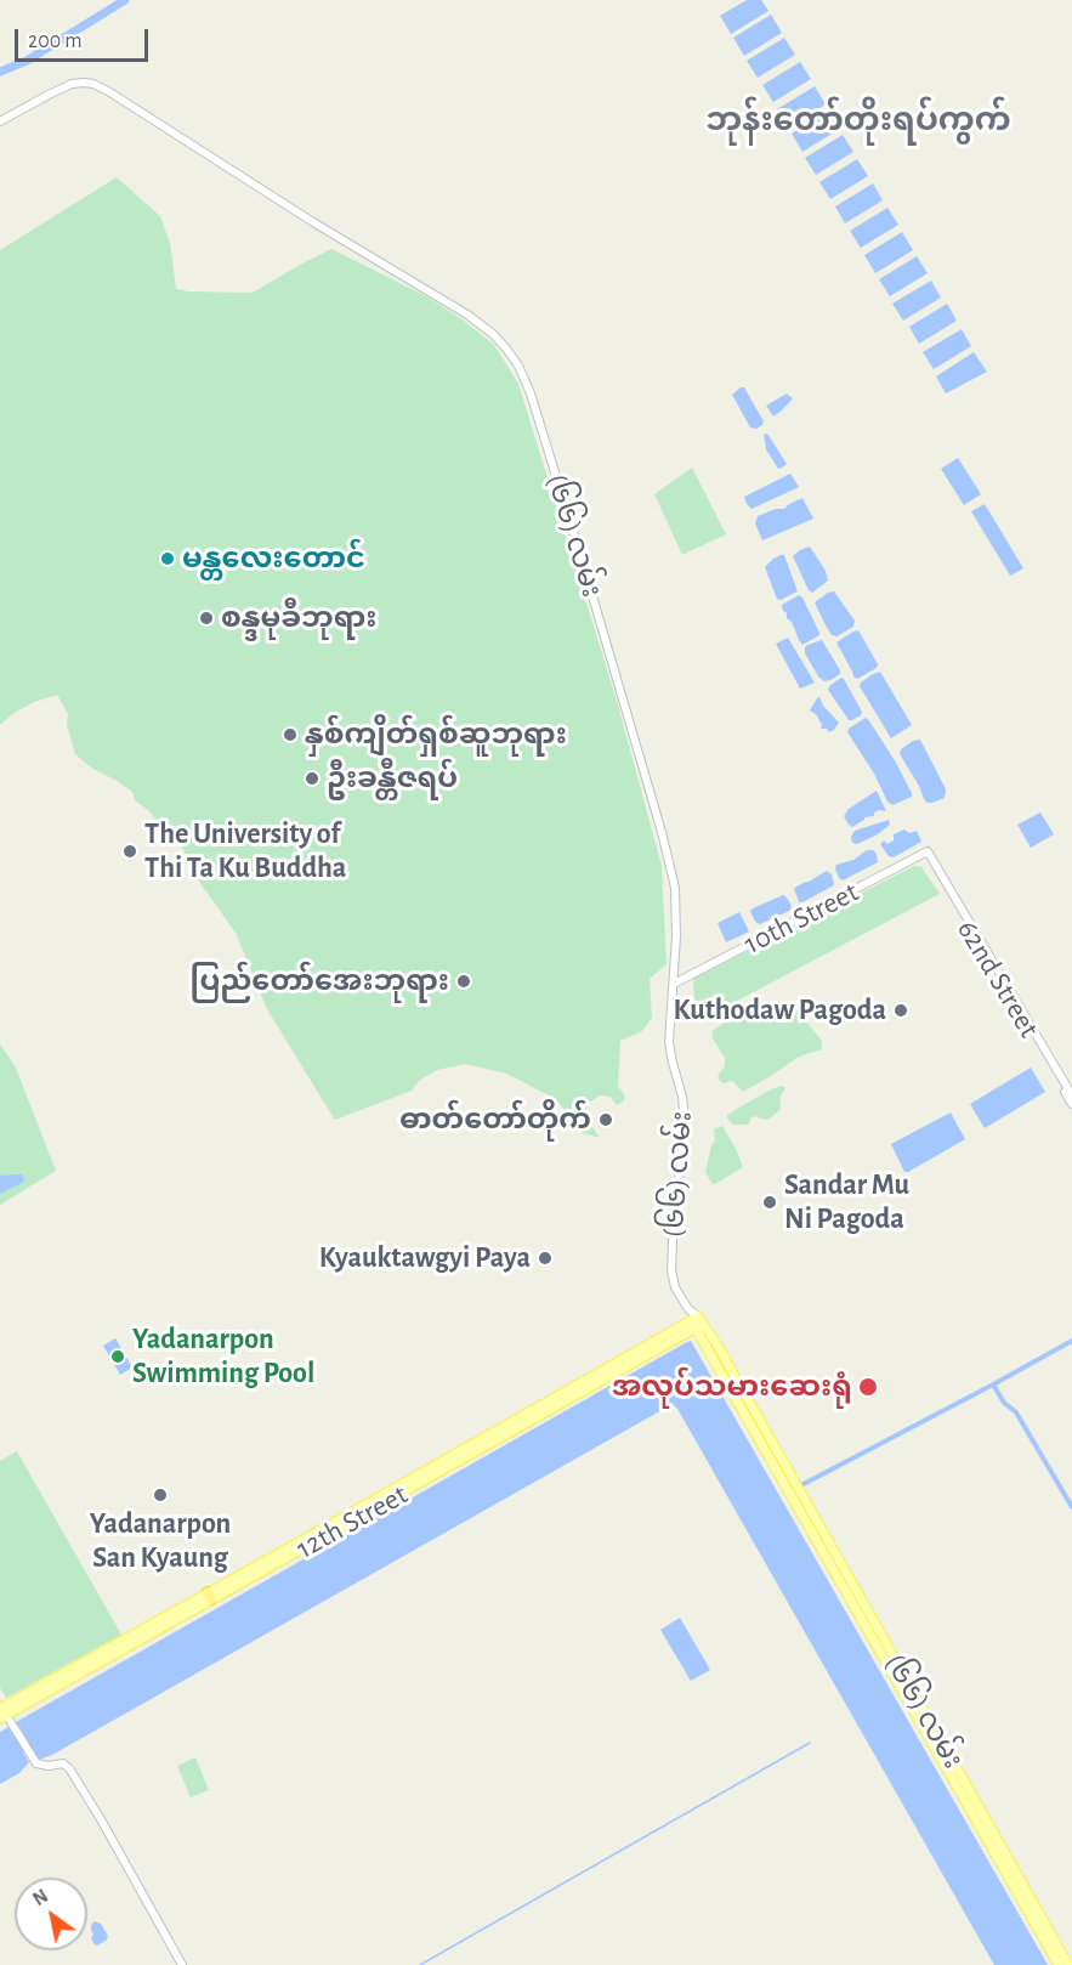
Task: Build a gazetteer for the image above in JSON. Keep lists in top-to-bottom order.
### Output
{
  "streets": {
    "main road": ["(၆၆) လမ်း", "12th Street"],
    "street": ["10th Street", "62nd Street"]
  },
  "crossings": [
    ["(၆၆) လမ်း", "10th Street"],
    ["(၆၆) လမ်း", "12th Street"],
    ["10th Street", "62nd Street"]
  ],
  "districts": ["ဘုန်းတော်တိုးရပ်ကွက်"],
  "places": [
    "မန္တလေးတောင်",
    "စန္ဒမုခီဘုရား",
    "နှစ်ကျိတ်ရှစ်ဆူဘုရား",
    "ဦးခန္တီဇရပ်",
    "The University of Thi Ta Ku Buddha",
    "ပြည်တော်အေးဘုရား",
    "Kuthodaw Pagoda",
    "ဓာတ်တော်တိုက်",
    "Sandar Mu Ni Pagoda",
    "Kyauktawgyi Paya",
    "Yadanarpon Swimming Pool",
    "အလုပ်သမားဆေးရုံ",
    "Yadanarpon San Kyaung"
  ],
  "scale_bar": "200 m",
  "north": "top left"
}
